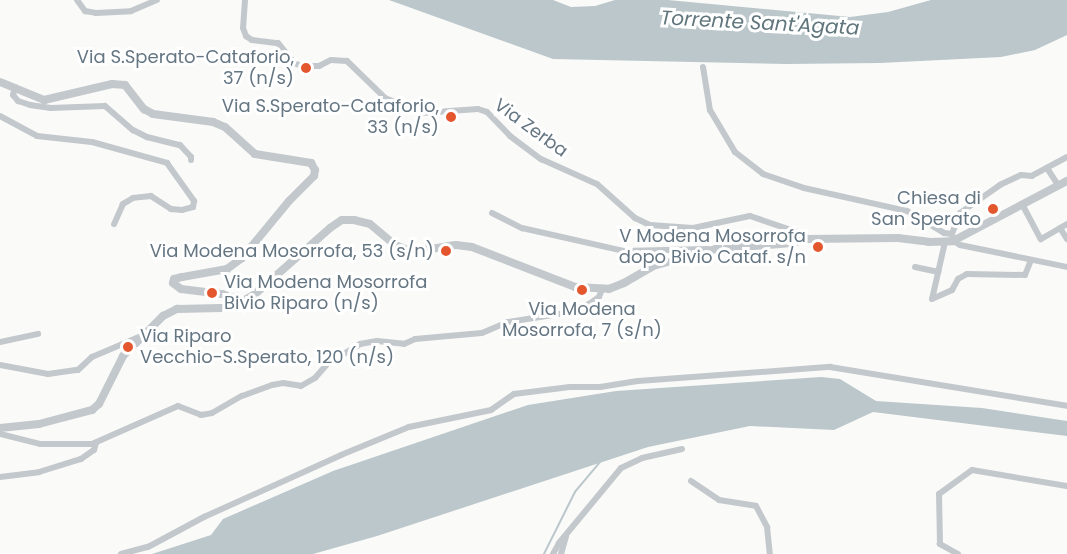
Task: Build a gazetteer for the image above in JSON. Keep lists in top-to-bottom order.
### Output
{
  "streets": {
    "street": ["Via Zerba"]
  },
  "water": ["Torrente Sant'Agata"],
  "places": [
    "Via S.Sperato-Cataforio, 37 (n/s)",
    "Via S.Sperato-Cataforio, 33 (n/s)",
    "Chiesa di San Sperato",
    "V Modena Mosorrofa dopo Bivio Cataf. s/n",
    "Via Modena Mosorrofa, 53 (s/n)",
    "Via Modena Mosorrofa, 7 (s/n)",
    "Via Modena Mosorrofa Bivio Riparo (n/s)",
    "Via Riparo Vecchio-S.Sperato, 120 (n/s)"
  ]
}
